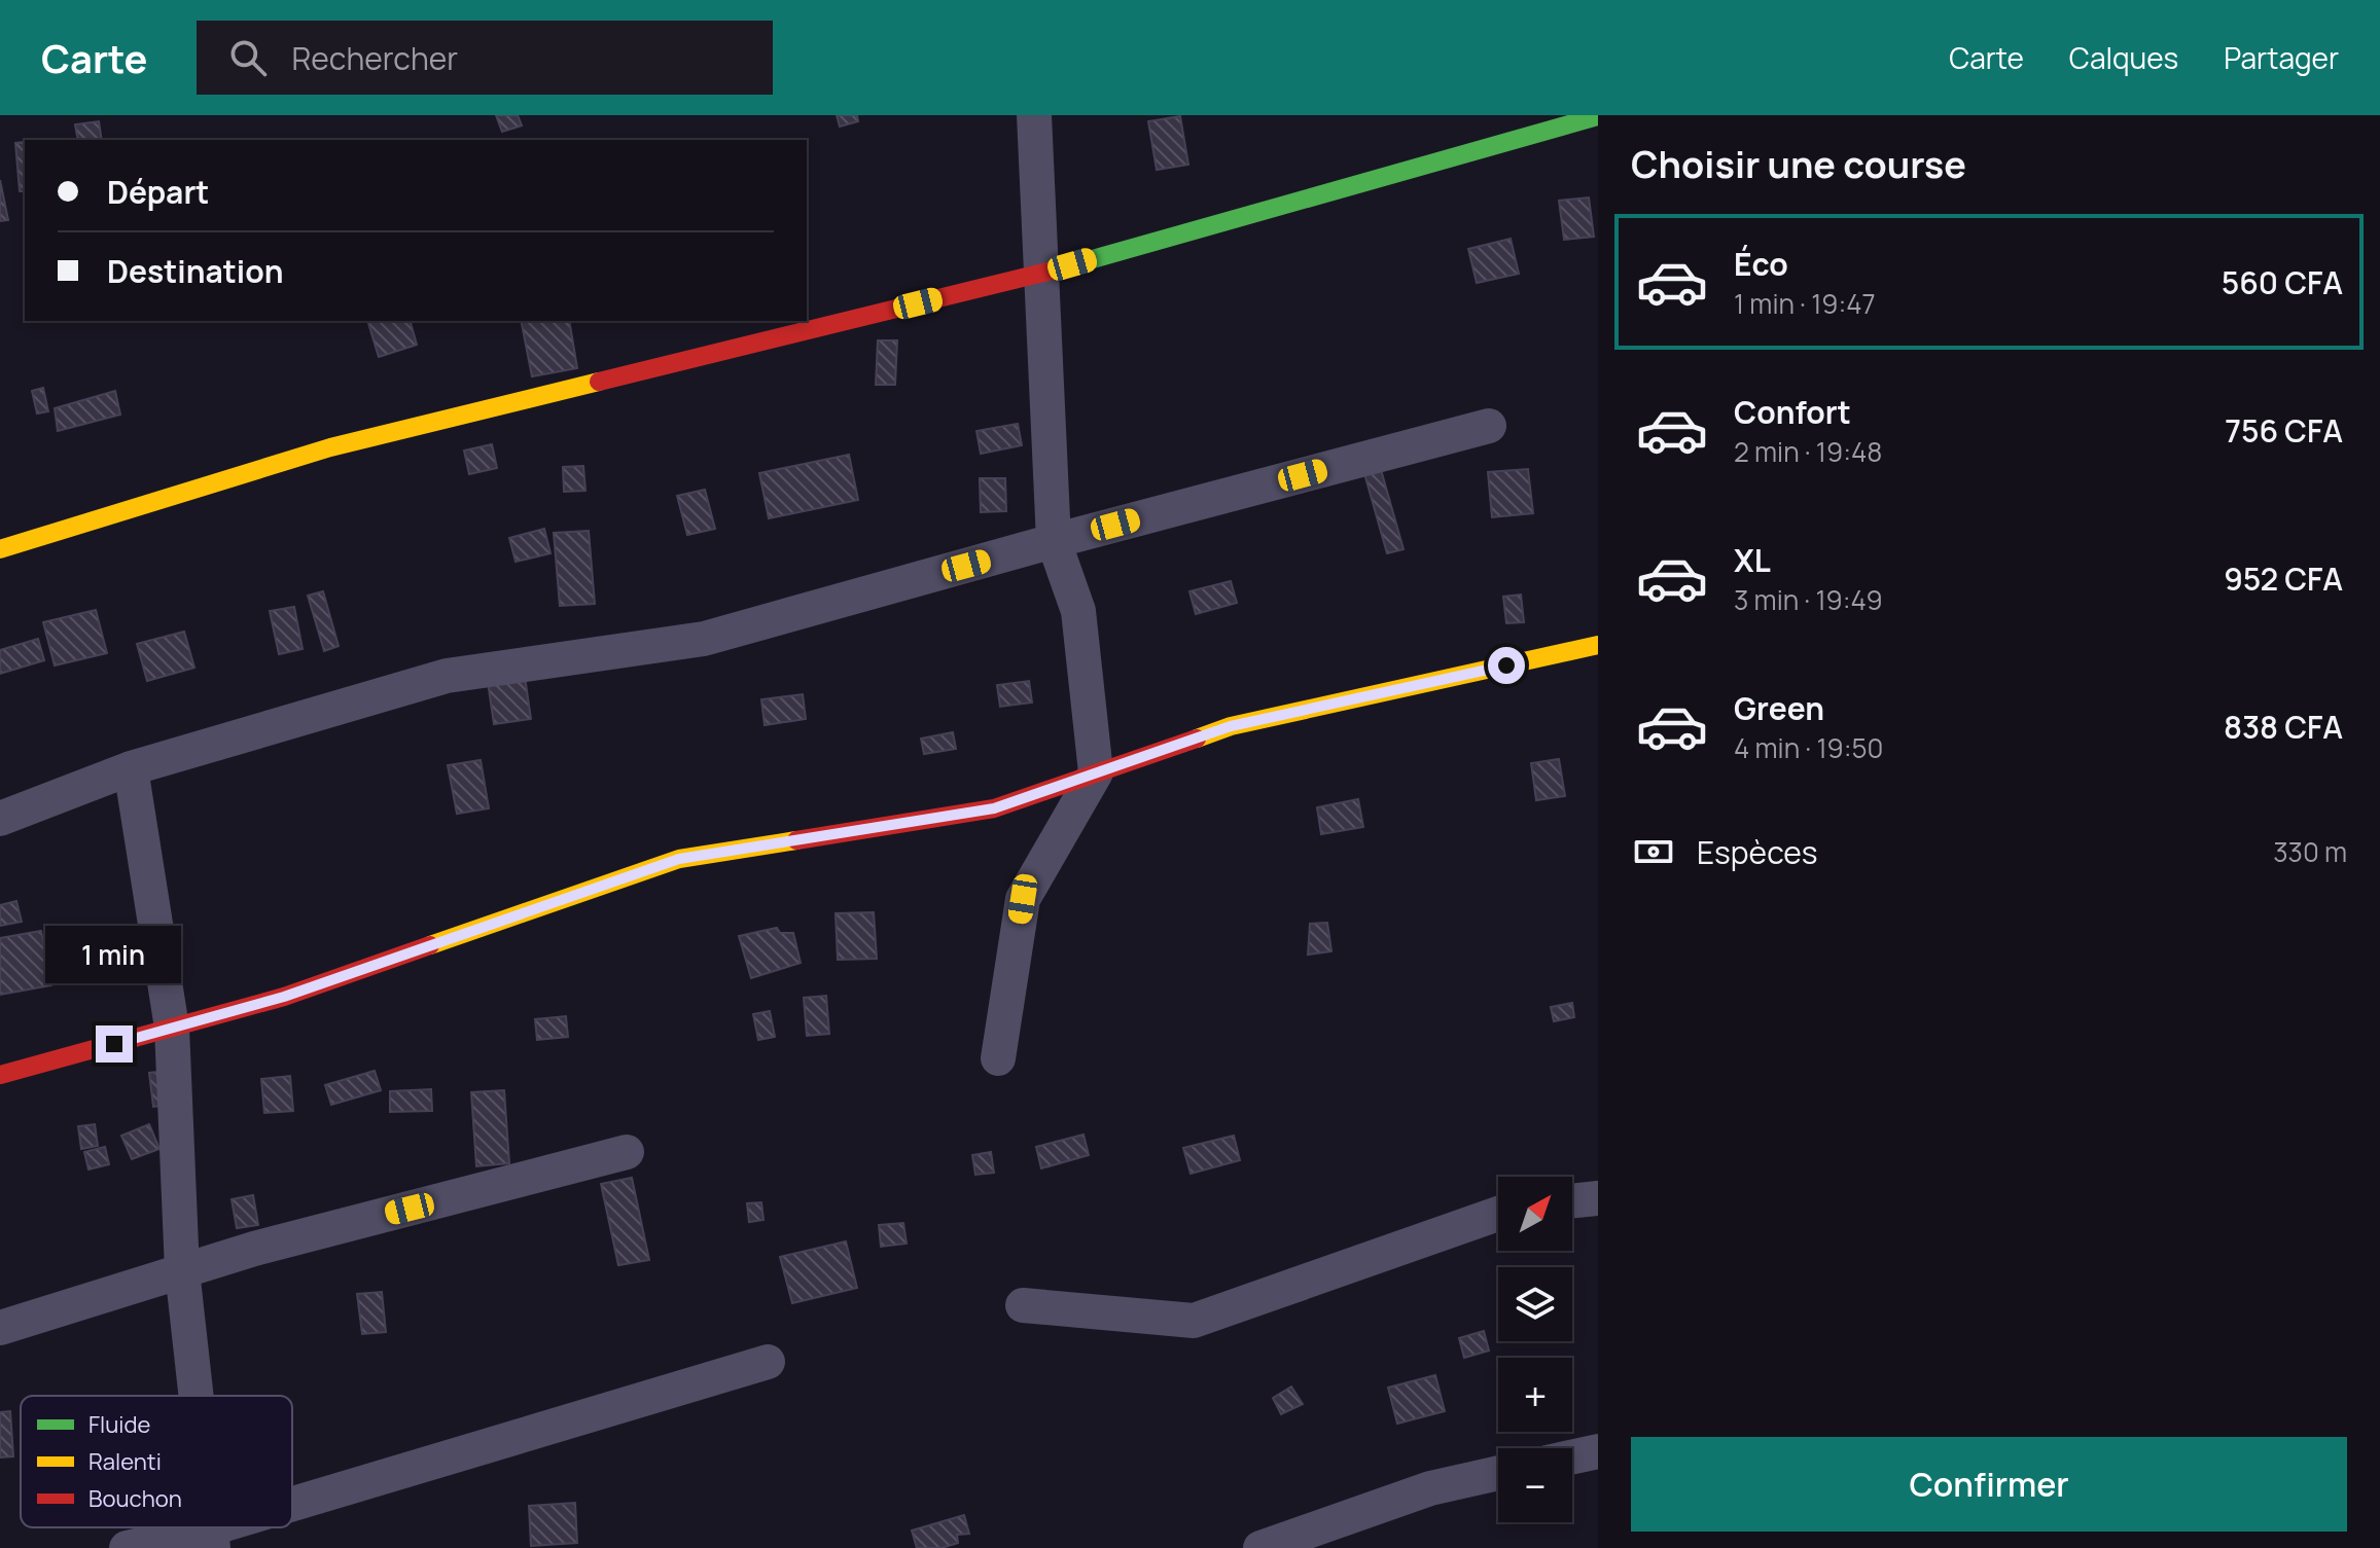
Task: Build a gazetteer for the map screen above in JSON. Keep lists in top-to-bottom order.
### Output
{
  "legend": ["Fluide", "Ralenti", "Bouchon"],
  "north": "top right",
  "page": {
    "header": "Carte",
    "search": "Rechercher",
    "nav": ["Carte", "Calques", "Partager"],
    "heading": "Choisir une course",
    "banner": ["Départ", "Destination"],
    "list": [
      {
        "name": "Éco",
        "note": "1 min · 19:47",
        "value": "560 CFA"
      },
      {
        "name": "Confort",
        "note": "2 min · 19:48",
        "value": "756 CFA"
      },
      {
        "name": "XL",
        "note": "3 min · 19:49",
        "value": "952 CFA"
      },
      {
        "name": "Green",
        "note": "4 min · 19:50",
        "value": "838 CFA"
      }
    ],
    "pay": ["Espèces", "330 m"],
    "bubble": "1 min",
    "map_buttons": ["+", "−"],
    "buttons": "Confirmer"
  }
}
